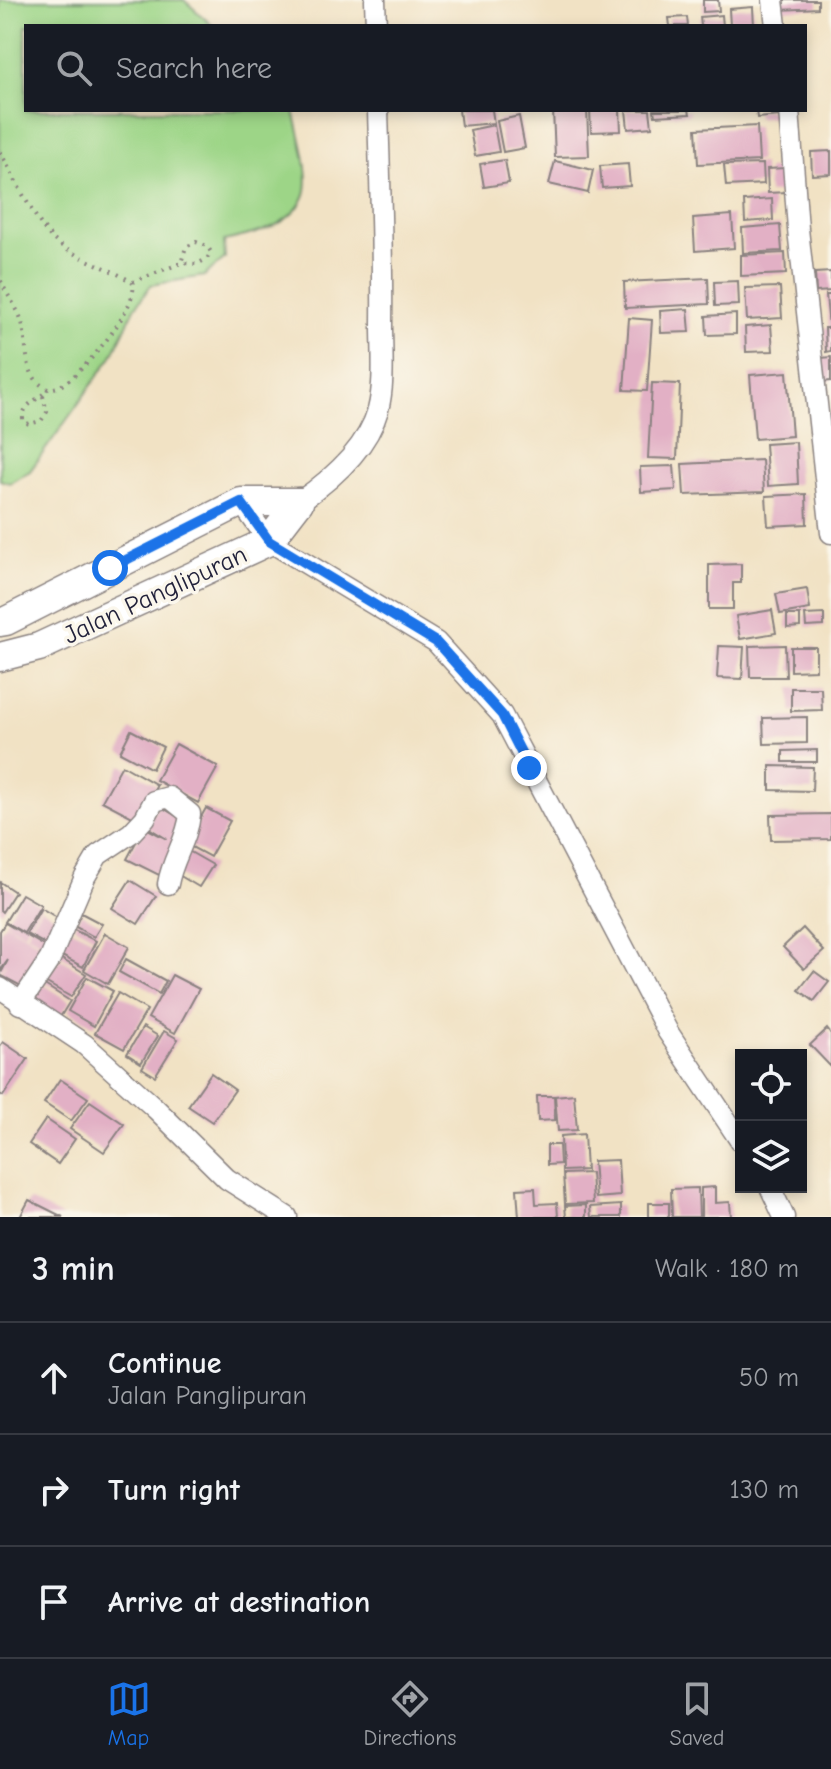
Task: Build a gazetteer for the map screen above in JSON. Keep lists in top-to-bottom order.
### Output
{
  "streets": {
    "main road": ["Jalan Panglipuran"]
  },
  "page": {
    "search": "Search here",
    "heading": ["3 min", "Walk · 180 m"],
    "list": [
      ["Continue", "Jalan Panglipuran", "50 m"],
      ["Turn right", "130 m"],
      "Arrive at destination"
    ],
    "nav": ["Map", "Directions", "Saved"]
  }
}
